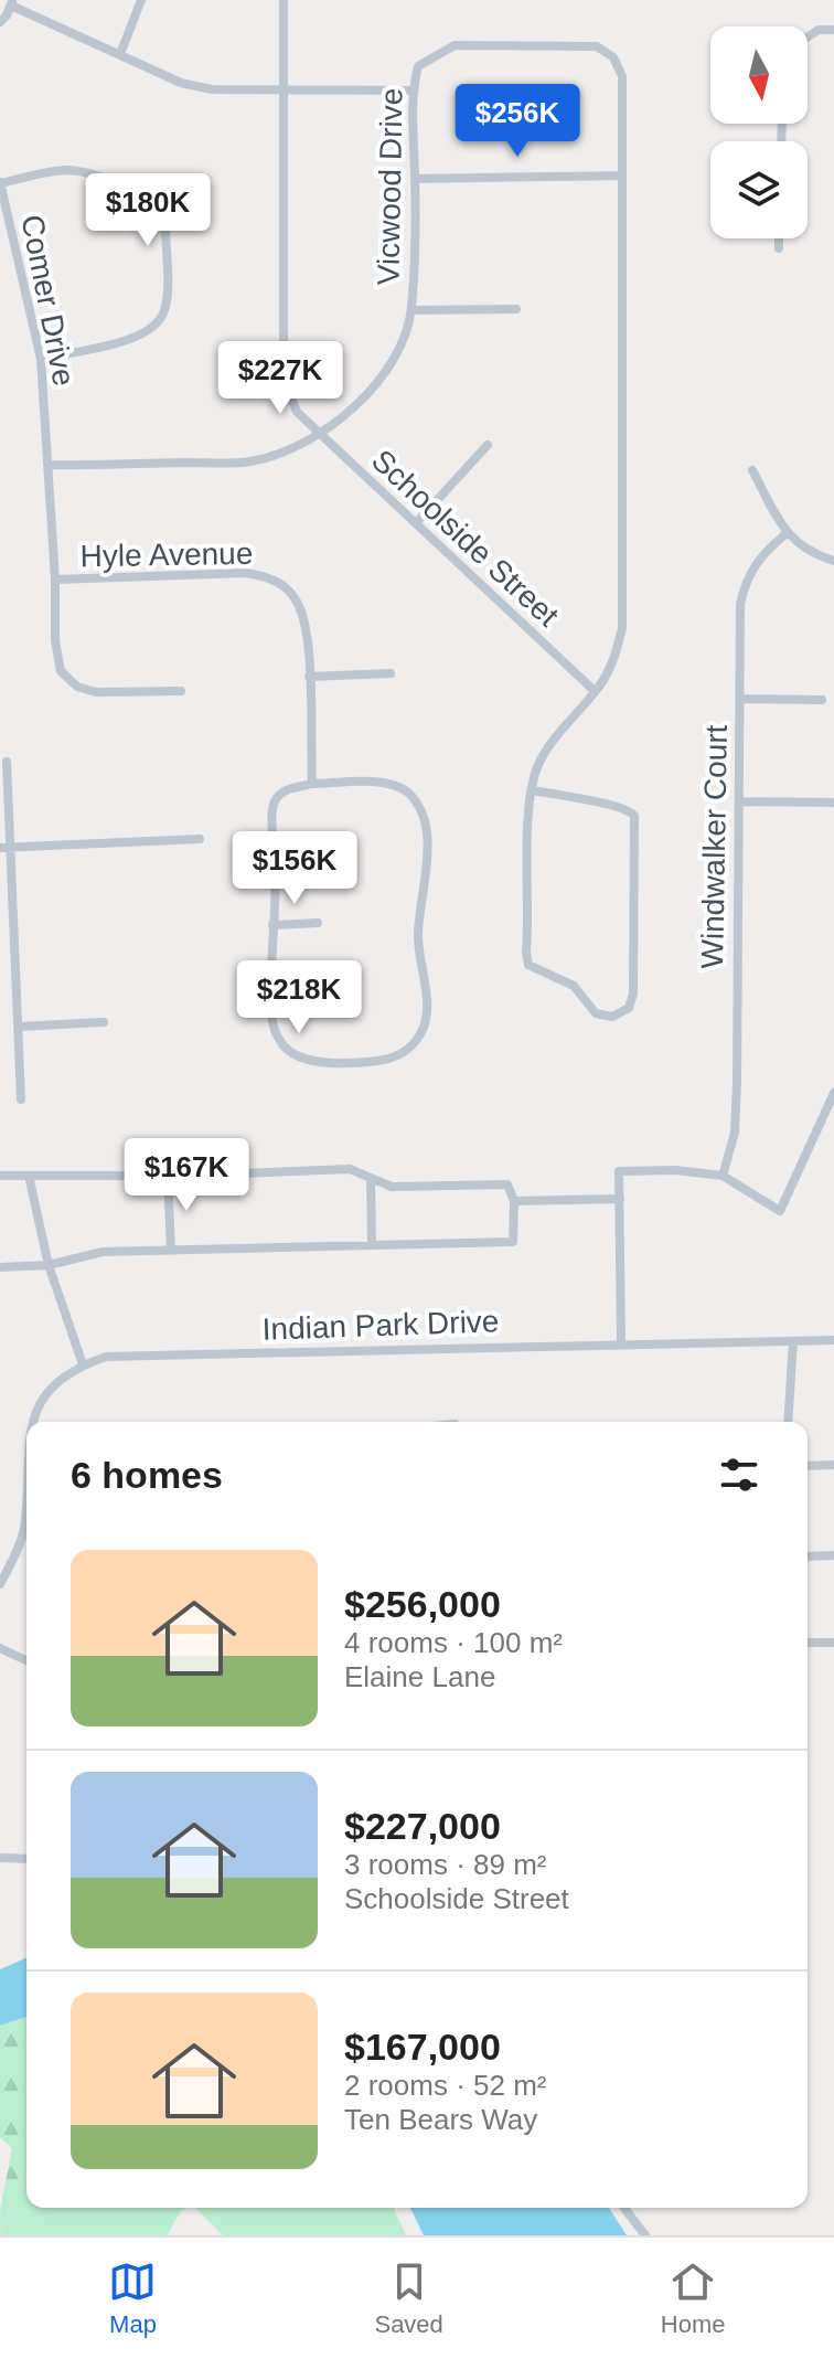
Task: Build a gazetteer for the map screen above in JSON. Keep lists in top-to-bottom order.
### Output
{
  "streets": {
    "street": [
      "Vicwood Drive",
      "Comer Drive",
      "Schoolside Street",
      "Hyle Avenue",
      "Windwalker Court",
      "Indian Park Drive"
    ]
  },
  "crossings": [
    ["Vicwood Drive", "Comer Drive"],
    ["Vicwood Drive", "Schoolside Street"],
    ["Comer Drive", "Hyle Avenue"]
  ],
  "north": "bottom",
  "page": {
    "price": [
      "$256K",
      "$180K",
      "$227K",
      "$156K",
      "$218K",
      "$167K"
    ],
    "heading": "6 homes",
    "list": [
      {
        "name": "$256,000",
        "note": "4 rooms · 100 m² · Elaine Lane"
      },
      {
        "name": "$227,000",
        "note": "3 rooms · 89 m² · Schoolside Street"
      },
      {
        "name": "$167,000",
        "note": "2 rooms · 52 m² · Ten Bears Way"
      }
    ],
    "tabs": ["Map", "Saved", "Home"]
  }
}
